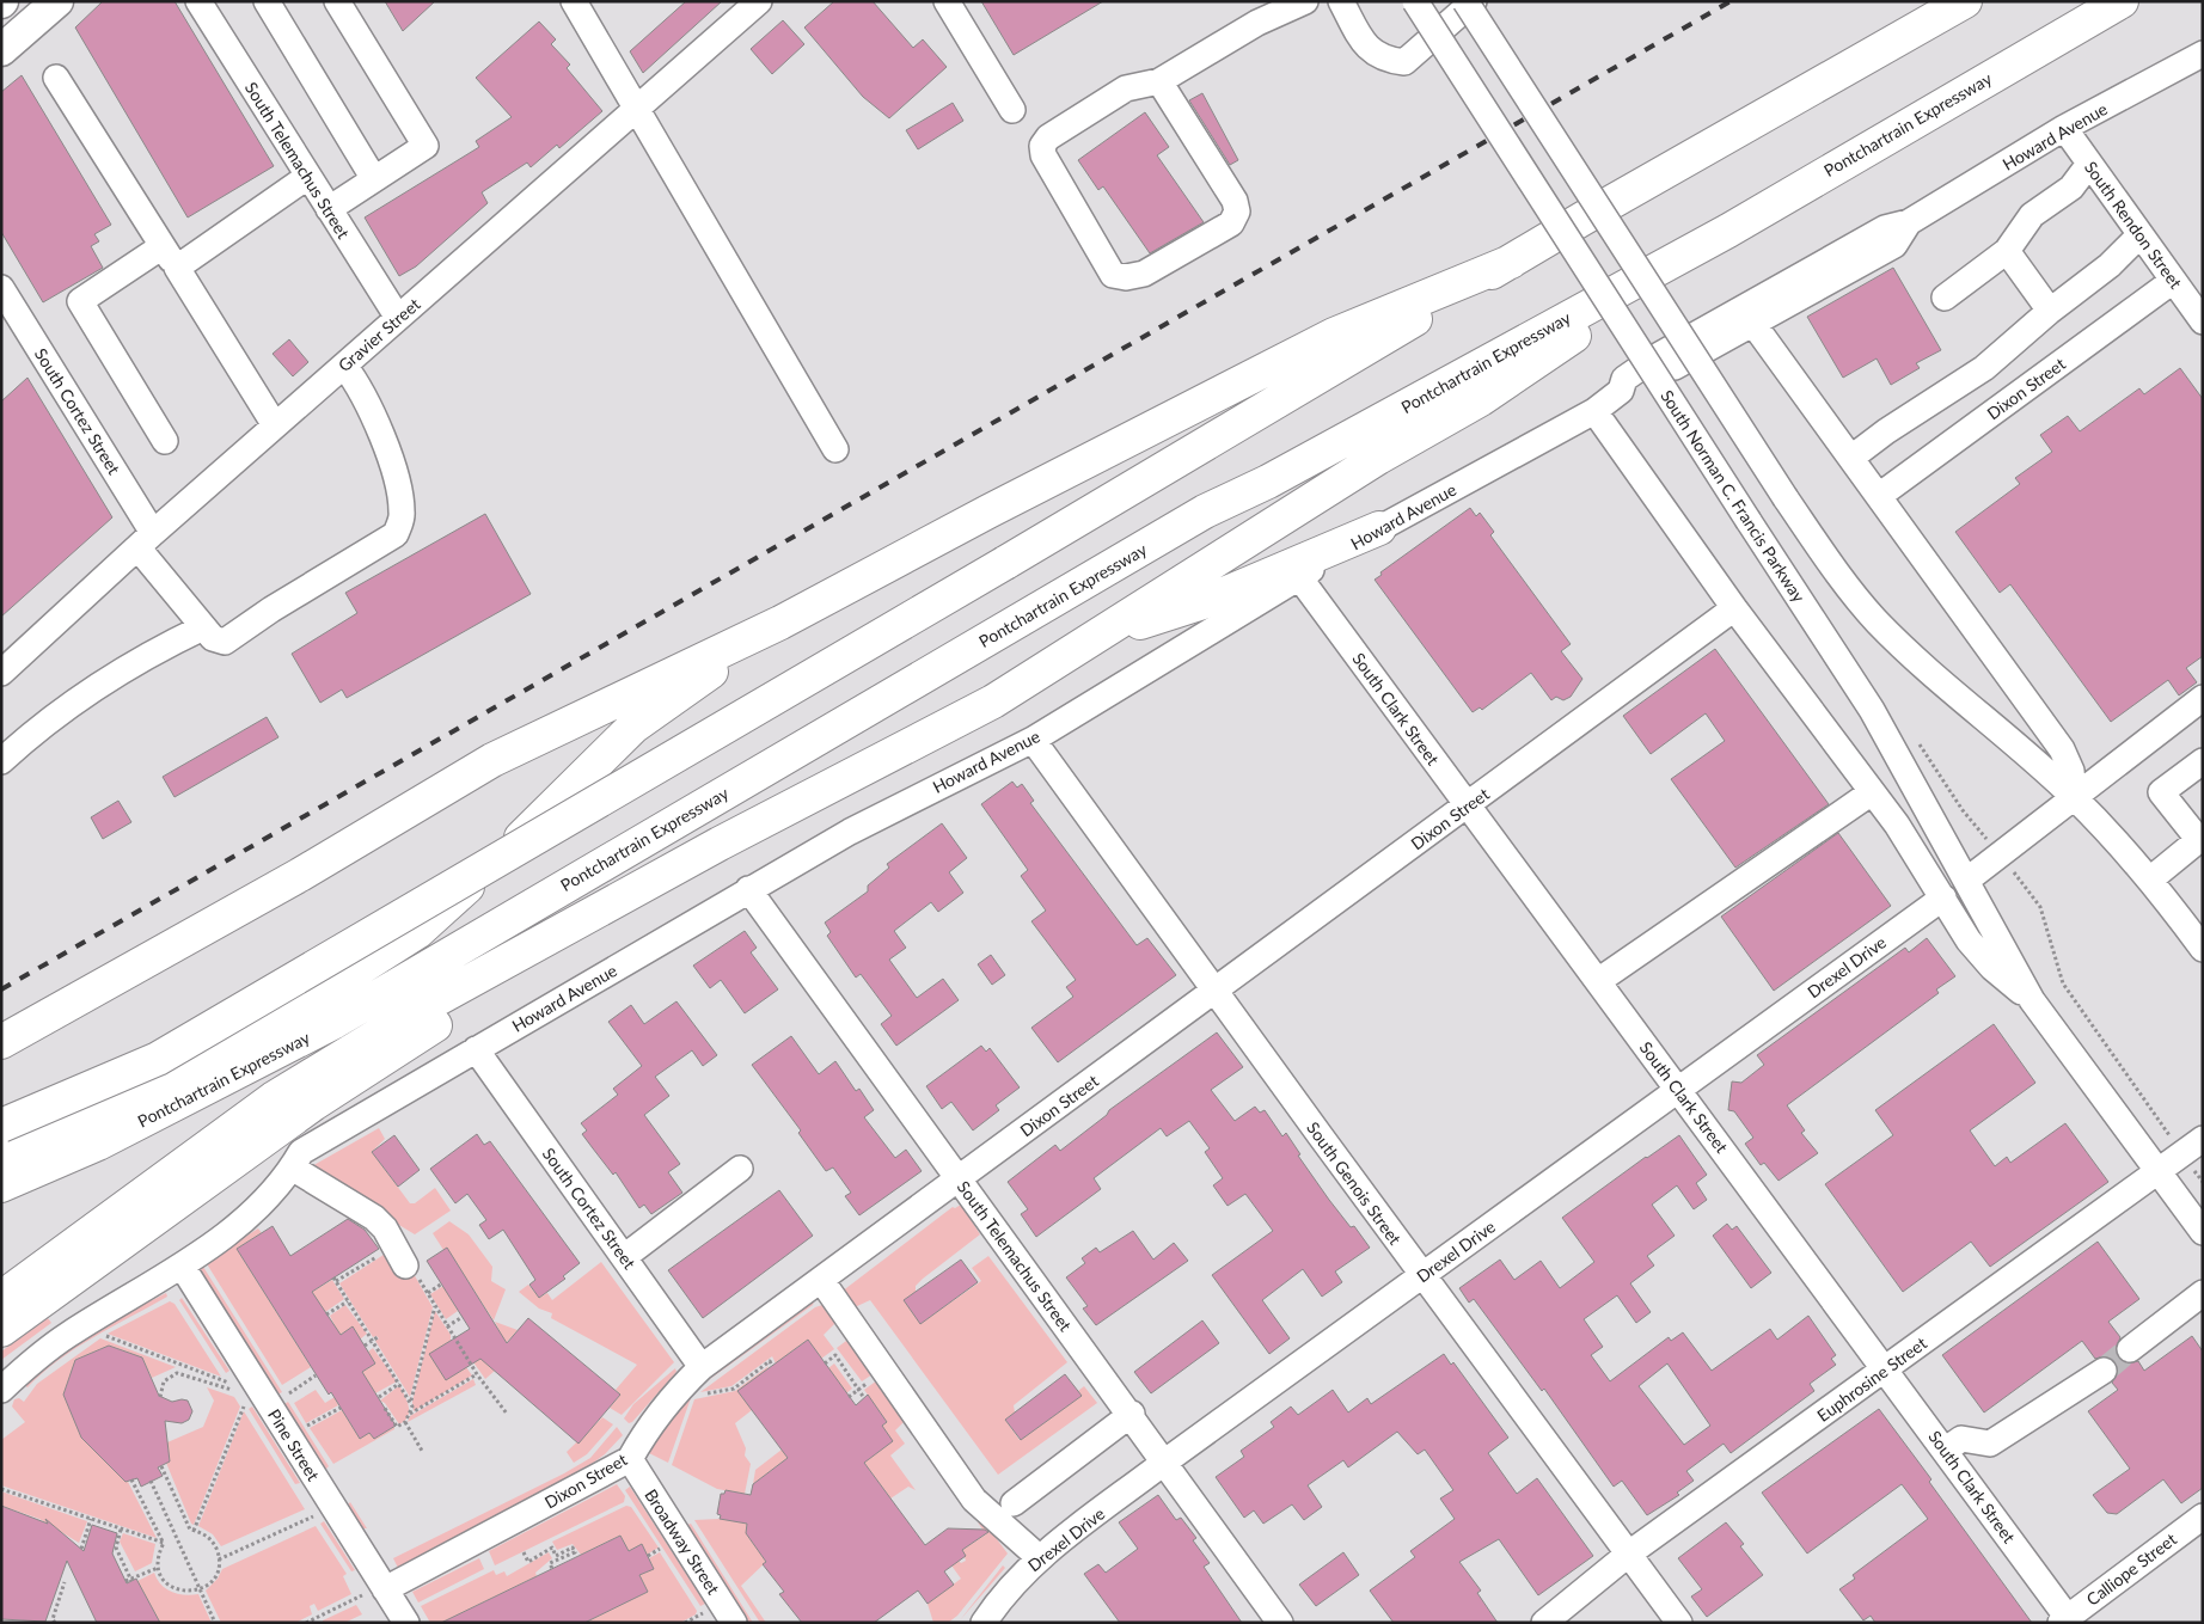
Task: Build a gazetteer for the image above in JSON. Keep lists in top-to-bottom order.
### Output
{
  "streets": {
    "highway": ["Pontchartrain Expressway"],
    "street": [
      "Howard Avenue",
      "South Telemachus Street",
      "South Rendon Street",
      "Gravier Street",
      "Dixon Street",
      "South Cortez Street",
      "South Norman C. Francis Parkway",
      "South Clark Street",
      "Drexel Drive",
      "South Genois Street",
      "Euphrosine Street",
      "Pine Street",
      "Broadway Street",
      "Calliope Street"
    ]
  },
  "crossings": [
    ["Howard Avenue", "South Telemachus Street"],
    ["Howard Avenue", "South Rendon Street"],
    ["Howard Avenue", "South Cortez Street"],
    ["Howard Avenue", "South Norman C. Francis Parkway"],
    ["Howard Avenue", "South Clark Street"],
    ["Howard Avenue", "South Genois Street"],
    ["Howard Avenue", "Pine Street"],
    ["South Telemachus Street", "Gravier Street"],
    ["South Telemachus Street", "Dixon Street"],
    ["South Telemachus Street", "Drexel Drive"],
    ["South Rendon Street", "Dixon Street"],
    ["Gravier Street", "South Cortez Street"],
    ["Dixon Street", "South Cortez Street"],
    ["Dixon Street", "South Norman C. Francis Parkway"],
    ["Dixon Street", "South Clark Street"],
    ["Dixon Street", "South Genois Street"],
    ["Dixon Street", "Pine Street"],
    ["Dixon Street", "Broadway Street"],
    ["South Norman C. Francis Parkway", "Drexel Drive"],
    ["South Norman C. Francis Parkway", "Euphrosine Street"],
    ["South Clark Street", "Drexel Drive"],
    ["South Clark Street", "Euphrosine Street"],
    ["South Clark Street", "Calliope Street"],
    ["Drexel Drive", "South Genois Street"],
    ["South Genois Street", "Euphrosine Street"]
  ]
}
